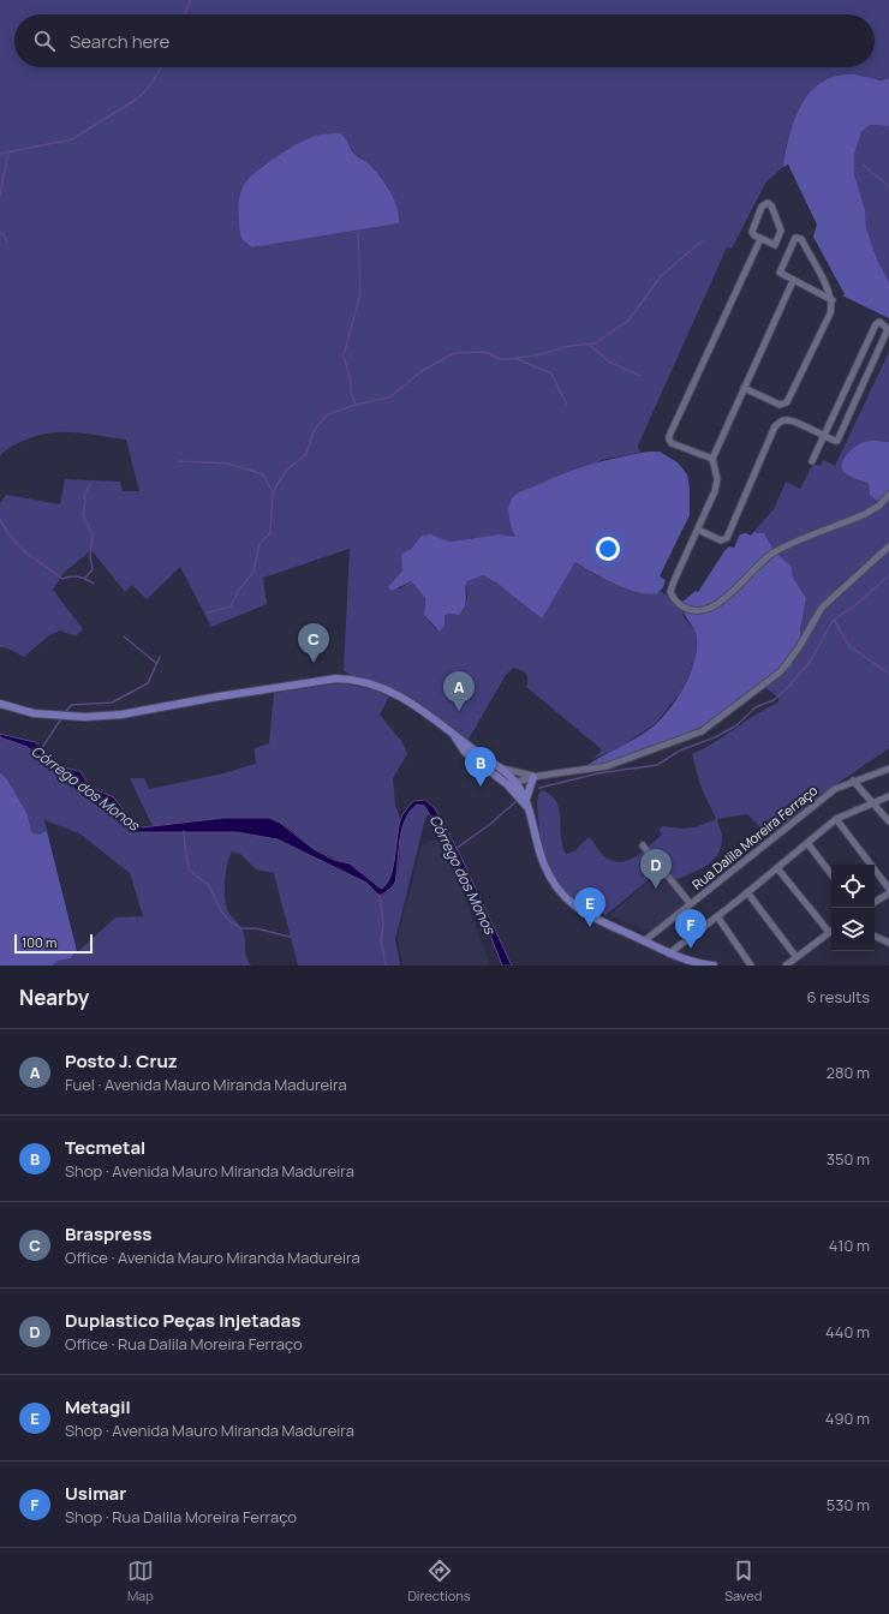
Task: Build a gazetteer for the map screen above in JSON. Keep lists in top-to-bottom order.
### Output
{
  "streets": {
    "street": ["Rua Dalila Moreira Ferraço"]
  },
  "water": ["Córrego dos Monos"],
  "scale_bar": "100 m",
  "page": {
    "search": "Search here",
    "pins": [
      "C",
      "A",
      "B",
      "D",
      "E",
      "F"
    ],
    "scale": "100 m",
    "heading": ["Nearby", "6 results"],
    "list": [
      {
        "mark": "A",
        "name": "Posto J. Cruz",
        "note": "Fuel · Avenida Mauro Miranda Madureira",
        "value": "280 m"
      },
      {
        "mark": "B",
        "name": "Tecmetal",
        "note": "Shop · Avenida Mauro Miranda Madureira",
        "value": "350 m"
      },
      {
        "mark": "C",
        "name": "Braspress",
        "note": "Office · Avenida Mauro Miranda Madureira",
        "value": "410 m"
      },
      {
        "mark": "D",
        "name": "Duplastico Peças Injetadas",
        "note": "Office · Rua Dalila Moreira Ferraço",
        "value": "440 m"
      },
      {
        "mark": "E",
        "name": "Metagil",
        "note": "Shop · Avenida Mauro Miranda Madureira",
        "value": "490 m"
      },
      {
        "mark": "F",
        "name": "Usimar",
        "note": "Shop · Rua Dalila Moreira Ferraço",
        "value": "530 m"
      }
    ],
    "nav": ["Map", "Directions", "Saved"]
  }
}
